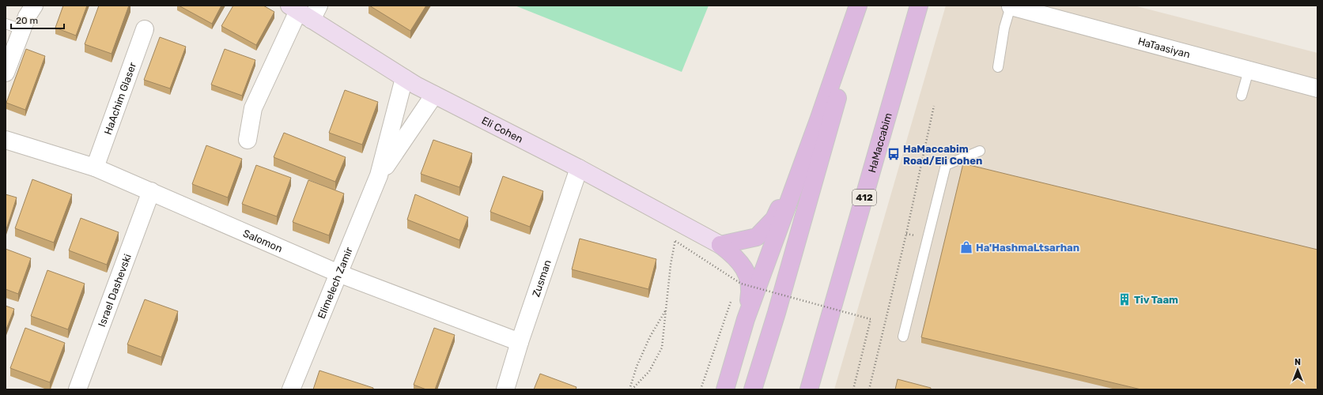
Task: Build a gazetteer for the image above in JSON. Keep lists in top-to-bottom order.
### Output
{
  "streets": {
    "main road": ["HaMaccabim", "412"],
    "street": [
      "HaTaasiyan",
      "HaAchim Glaser",
      "Eli Cohen",
      "Salomon",
      "Zusman",
      "Elimelech Zamir",
      "Israel Dashevski"
    ]
  },
  "crossings": [
    ["HaAchim Glaser", "Salomon"],
    ["Eli Cohen", "Zusman"],
    ["Eli Cohen", "Elimelech Zamir"],
    ["Salomon", "Zusman"],
    ["Salomon", "Elimelech Zamir"],
    ["Salomon", "Israel Dashevski"]
  ],
  "places": {
    "bus stop": ["HaMaccabim Road/Eli Cohen"],
    "shop": ["Ha'HashmaLtsarhan"],
    "building": ["Tiv Taam"]
  },
  "scale_bar": "20 m",
  "north": "top"
}
